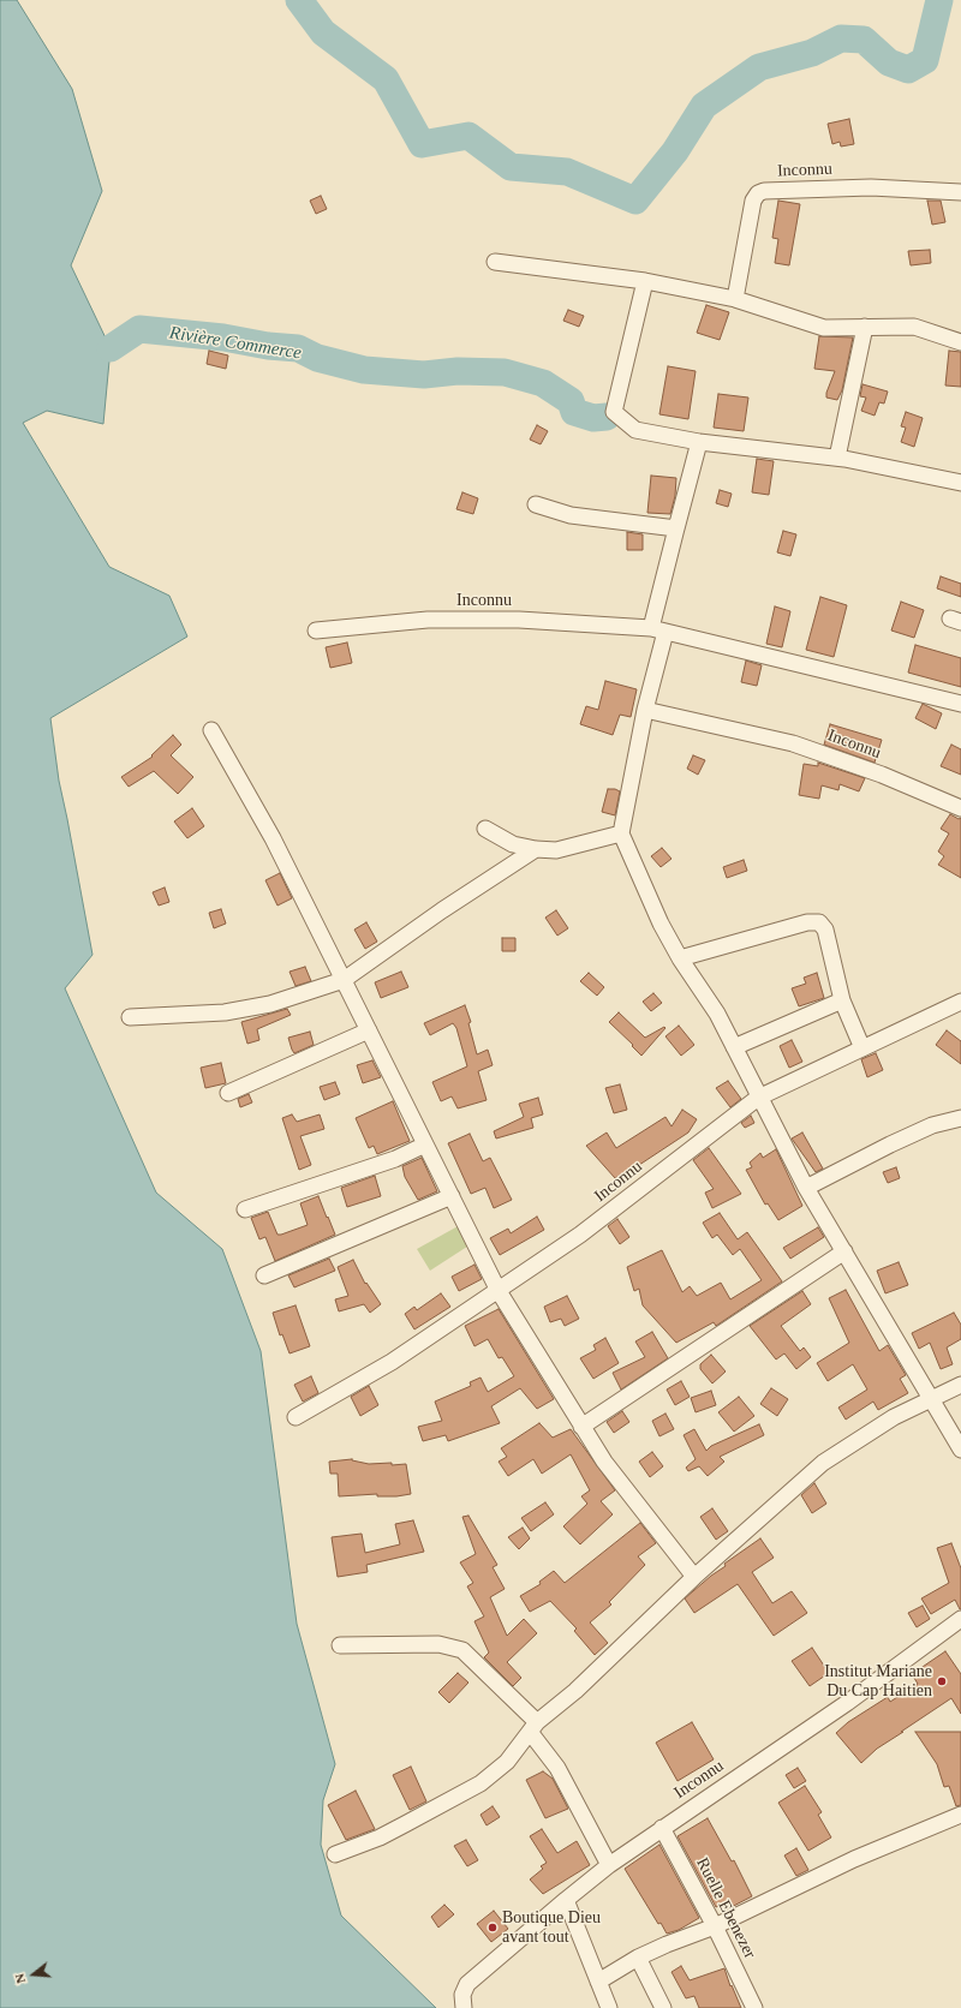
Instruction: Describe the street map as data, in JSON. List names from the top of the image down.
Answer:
{
  "streets": {
    "street": ["Inconnu", "Ruelle Ebenezer"]
  },
  "crossings": [
    ["Inconnu", "Ruelle Ebenezer"]
  ],
  "water": ["Rivière Commerce"],
  "places": ["Institut Mariane Du Cap Haitien", "Boutique Dieu avant tout"],
  "north": "left"
}
